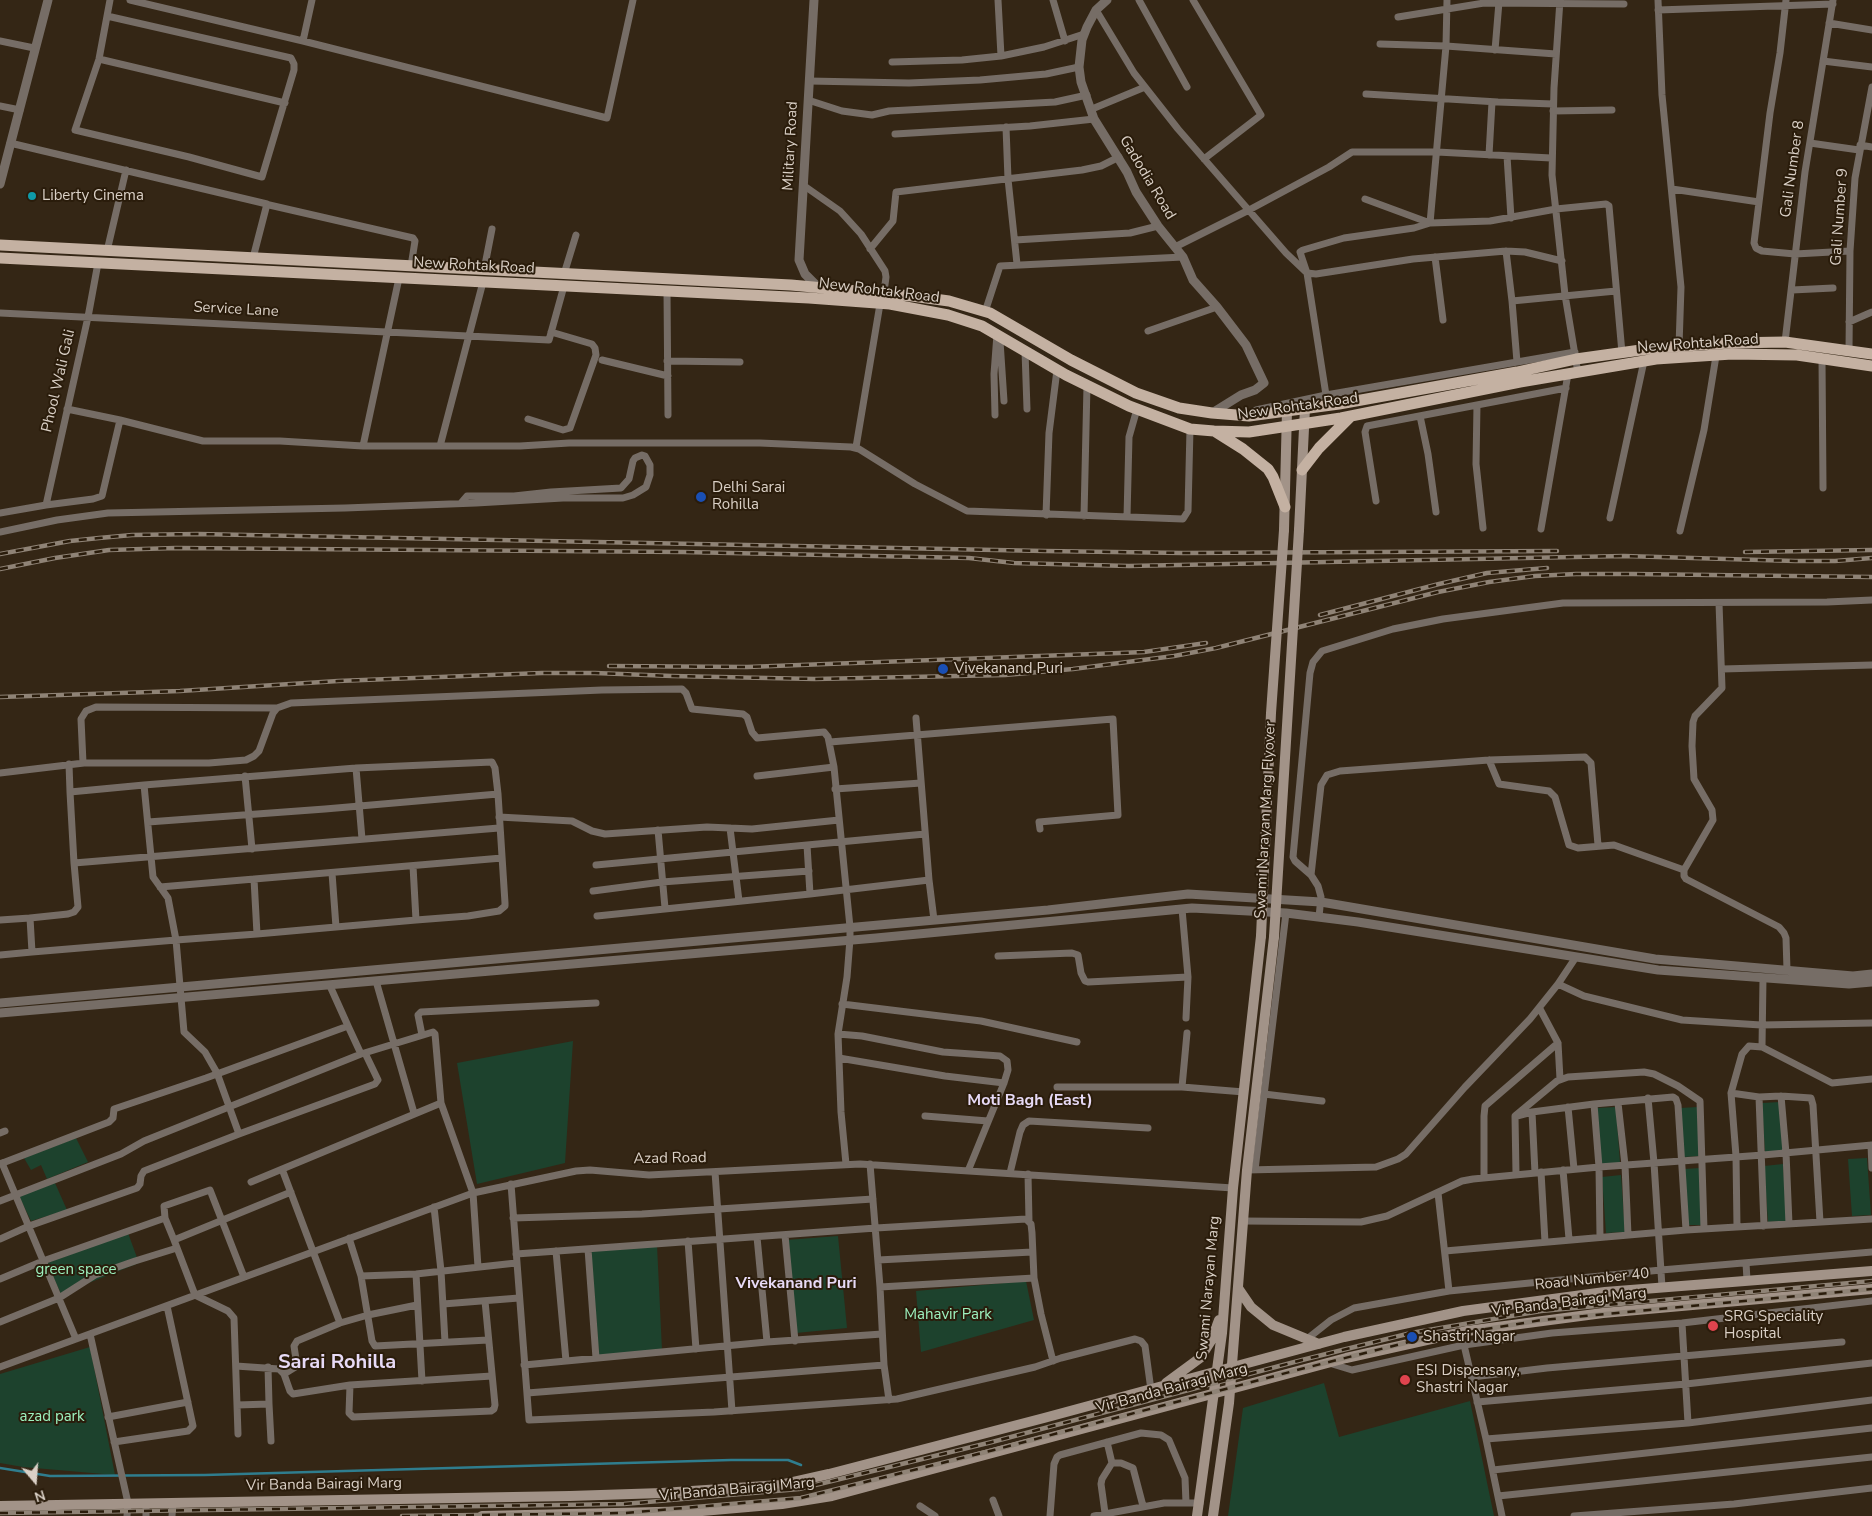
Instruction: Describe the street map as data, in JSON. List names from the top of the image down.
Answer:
{
  "streets": {
    "main road": [
      "New Rohtak Road",
      "Swami Narayan Marg Flyover",
      "Road Number 40",
      "Swami Narayan Marg",
      "Vir Banda Bairagi Marg"
    ],
    "street": [
      "Military Road",
      "Gali Number 8",
      "Gadodia Road",
      "Gali Number 9",
      "Service Lane",
      "Phool Wali Gali",
      "Azad Road"
    ]
  },
  "crossings": [
    ["Military Road", "New Rohtak Road"],
    ["Gali Number 8", "New Rohtak Road"],
    ["Gadodia Road", "New Rohtak Road"],
    ["Gali Number 9", "New Rohtak Road"],
    ["New Rohtak Road", "Phool Wali Gali"],
    ["Service Lane", "Phool Wali Gali"],
    ["Swami Narayan Marg Flyover", "Swami Narayan Marg"],
    ["Azad Road", "Swami Narayan Marg"],
    ["Road Number 40", "Vir Banda Bairagi Marg"],
    ["Swami Narayan Marg", "Vir Banda Bairagi Marg"]
  ],
  "districts": ["Moti Bagh (East)", "Vivekanand Puri", "Sarai Rohilla"],
  "parks": ["green space", "Mahavir Park", "azad park"],
  "places": [
    "Liberty Cinema",
    "Delhi Sarai Rohilla",
    "Vivekanand Puri",
    "SRG Speciality Hospital",
    "Shastri Nagar",
    "ESI Dispensary, Shastri Nagar"
  ],
  "north": "bottom"
}
